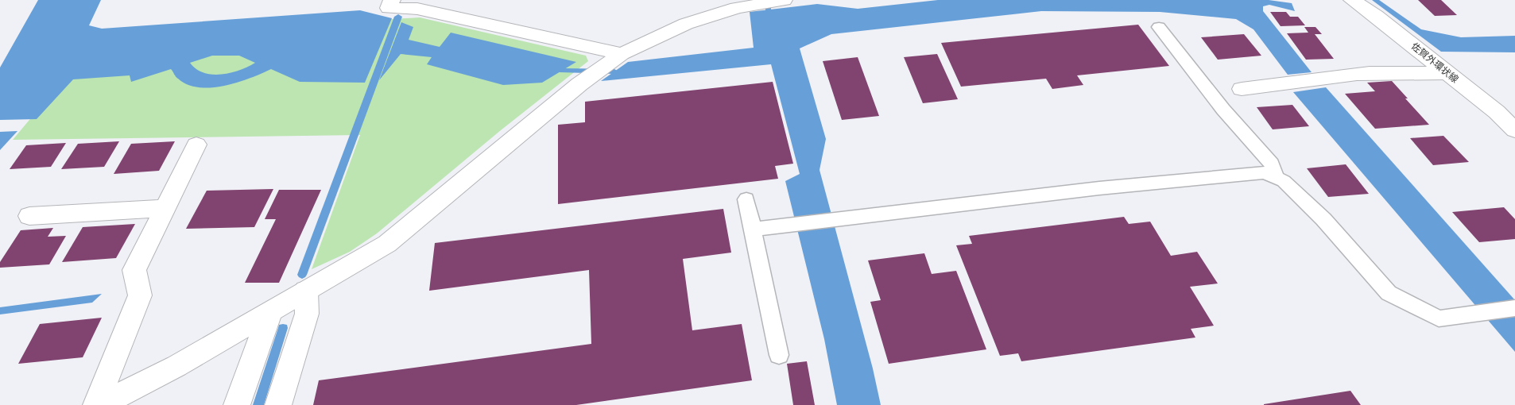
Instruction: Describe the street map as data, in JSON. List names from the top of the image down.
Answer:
{
  "streets": {
    "street": ["佐賀外環状線"]
  }
}
